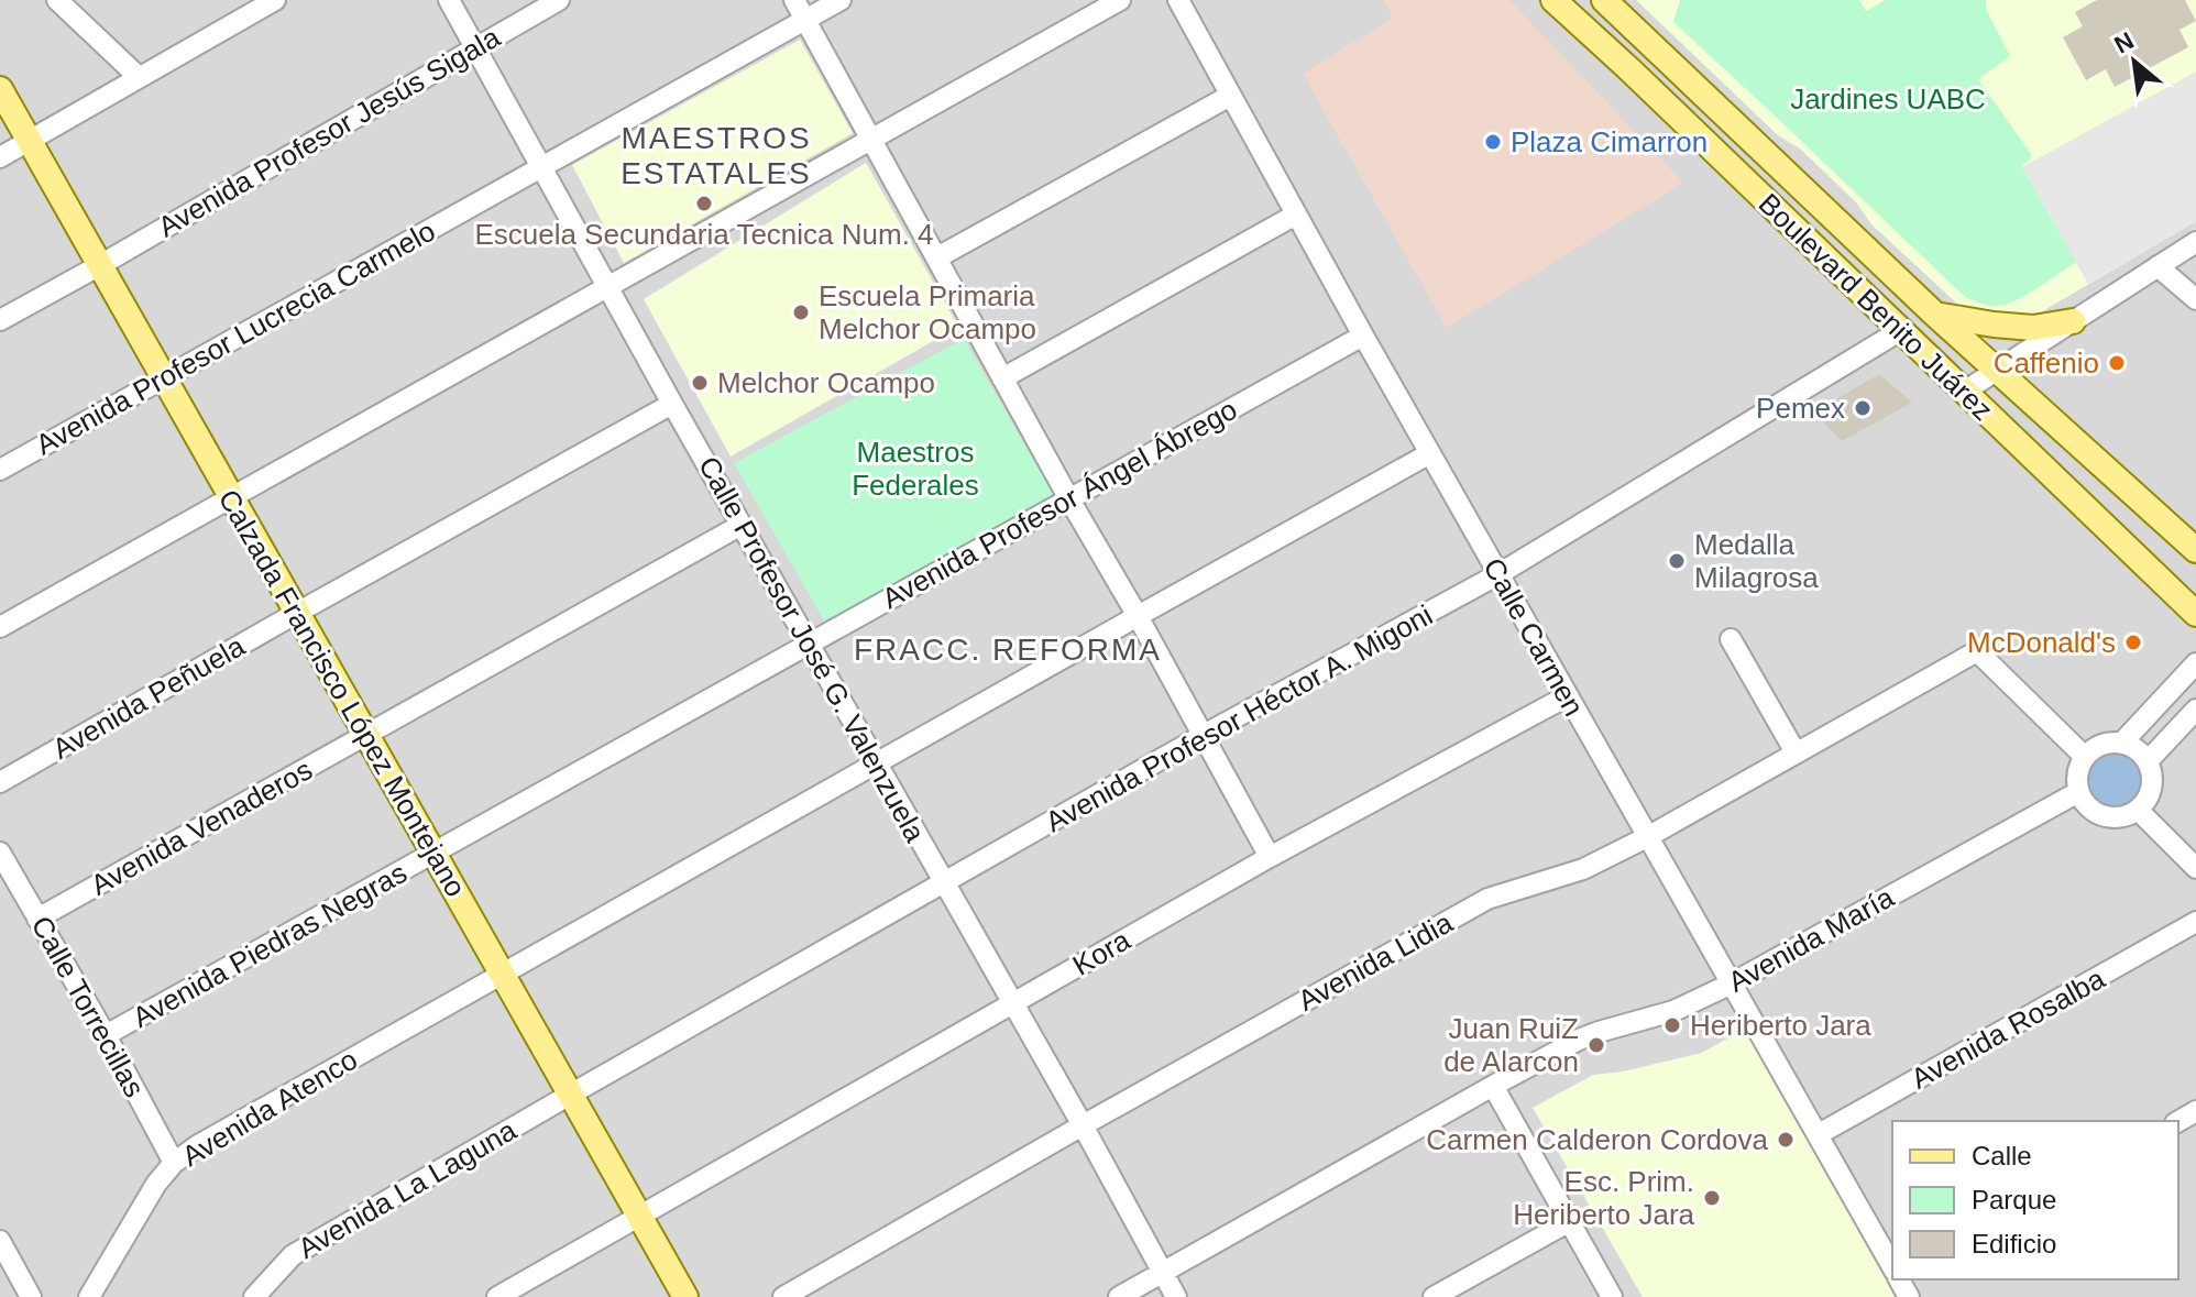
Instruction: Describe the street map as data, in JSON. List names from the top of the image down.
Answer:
{
  "streets": {
    "main road": ["Boulevard Benito Juárez", "Calzada Francisco López Montejano"],
    "street": [
      "Avenida Profesor Jesús Sigala",
      "Avenida Profesor Lucrecia Carmelo",
      "Avenida Profesor Ángel Ábrego",
      "Calle Carmen",
      "Calle Profesor José G. Valenzuela",
      "Avenida Peñuela",
      "Avenida Profesor Héctor A. Migoni",
      "Avenida Venaderos",
      "Avenida María",
      "Avenida Piedras Negras",
      "Kora",
      "Avenida Lidia",
      "Calle Torrecillas",
      "Avenida Rosalba",
      "Avenida Atenco",
      "Avenida La Laguna"
    ]
  },
  "crossings": [
    ["Avenida Profesor Jesús Sigala", "Calle Profesor José G. Valenzuela"],
    ["Avenida Profesor Jesús Sigala", "Calzada Francisco López Montejano"],
    ["Boulevard Benito Juárez", "Avenida Profesor Héctor A. Migoni"],
    ["Avenida Profesor Lucrecia Carmelo", "Calle Profesor José G. Valenzuela"],
    ["Avenida Profesor Lucrecia Carmelo", "Calzada Francisco López Montejano"],
    ["Avenida Profesor Ángel Ábrego", "Calle Carmen"],
    ["Avenida Profesor Ángel Ábrego", "Calle Profesor José G. Valenzuela"],
    ["Avenida Profesor Ángel Ábrego", "Calzada Francisco López Montejano"],
    ["Avenida Profesor Ángel Ábrego", "Avenida Piedras Negras"],
    ["Calle Carmen", "Avenida Profesor Héctor A. Migoni"],
    ["Calle Carmen", "Avenida María"],
    ["Calle Carmen", "Kora"],
    ["Calle Carmen", "Avenida Lidia"],
    ["Calle Carmen", "Avenida Rosalba"],
    ["Calle Carmen", "Avenida Atenco"],
    ["Calle Profesor José G. Valenzuela", "Avenida Peñuela"],
    ["Calle Profesor José G. Valenzuela", "Avenida Profesor Héctor A. Migoni"],
    ["Calle Profesor José G. Valenzuela", "Avenida Venaderos"],
    ["Calle Profesor José G. Valenzuela", "Avenida María"],
    ["Calle Profesor José G. Valenzuela", "Kora"],
    ["Calle Profesor José G. Valenzuela", "Avenida Lidia"],
    ["Calle Profesor José G. Valenzuela", "Avenida Atenco"],
    ["Calzada Francisco López Montejano", "Avenida Peñuela"],
    ["Calzada Francisco López Montejano", "Avenida Profesor Héctor A. Migoni"],
    ["Calzada Francisco López Montejano", "Avenida Venaderos"],
    ["Calzada Francisco López Montejano", "Avenida Piedras Negras"],
    ["Calzada Francisco López Montejano", "Kora"],
    ["Calzada Francisco López Montejano", "Avenida Atenco"],
    ["Calzada Francisco López Montejano", "Avenida La Laguna"],
    ["Avenida Profesor Héctor A. Migoni", "Avenida La Laguna"],
    ["Avenida Venaderos", "Calle Torrecillas"],
    ["Avenida María", "Avenida Lidia"],
    ["Avenida Piedras Negras", "Calle Torrecillas"],
    ["Calle Torrecillas", "Avenida Atenco"]
  ],
  "districts": ["MAESTROS ESTATALES", "FRACC. REFORMA"],
  "parks": ["Jardines UABC", "Maestros Federales"],
  "places": [
    "Plaza Cimarron",
    "Escuela Secundaria Tecnica Num. 4",
    "Escuela Primaria Melchor Ocampo",
    "Caffenio",
    "Melchor Ocampo",
    "Pemex",
    "Medalla Milagrosa",
    "McDonald's",
    "Heriberto Jara",
    "Juan RuiZ de Alarcon",
    "Carmen Calderon Cordova",
    "Esc. Prim. Heriberto Jara"
  ],
  "legend": ["Calle", "Parque", "Edificio"],
  "north": "top left"
}
